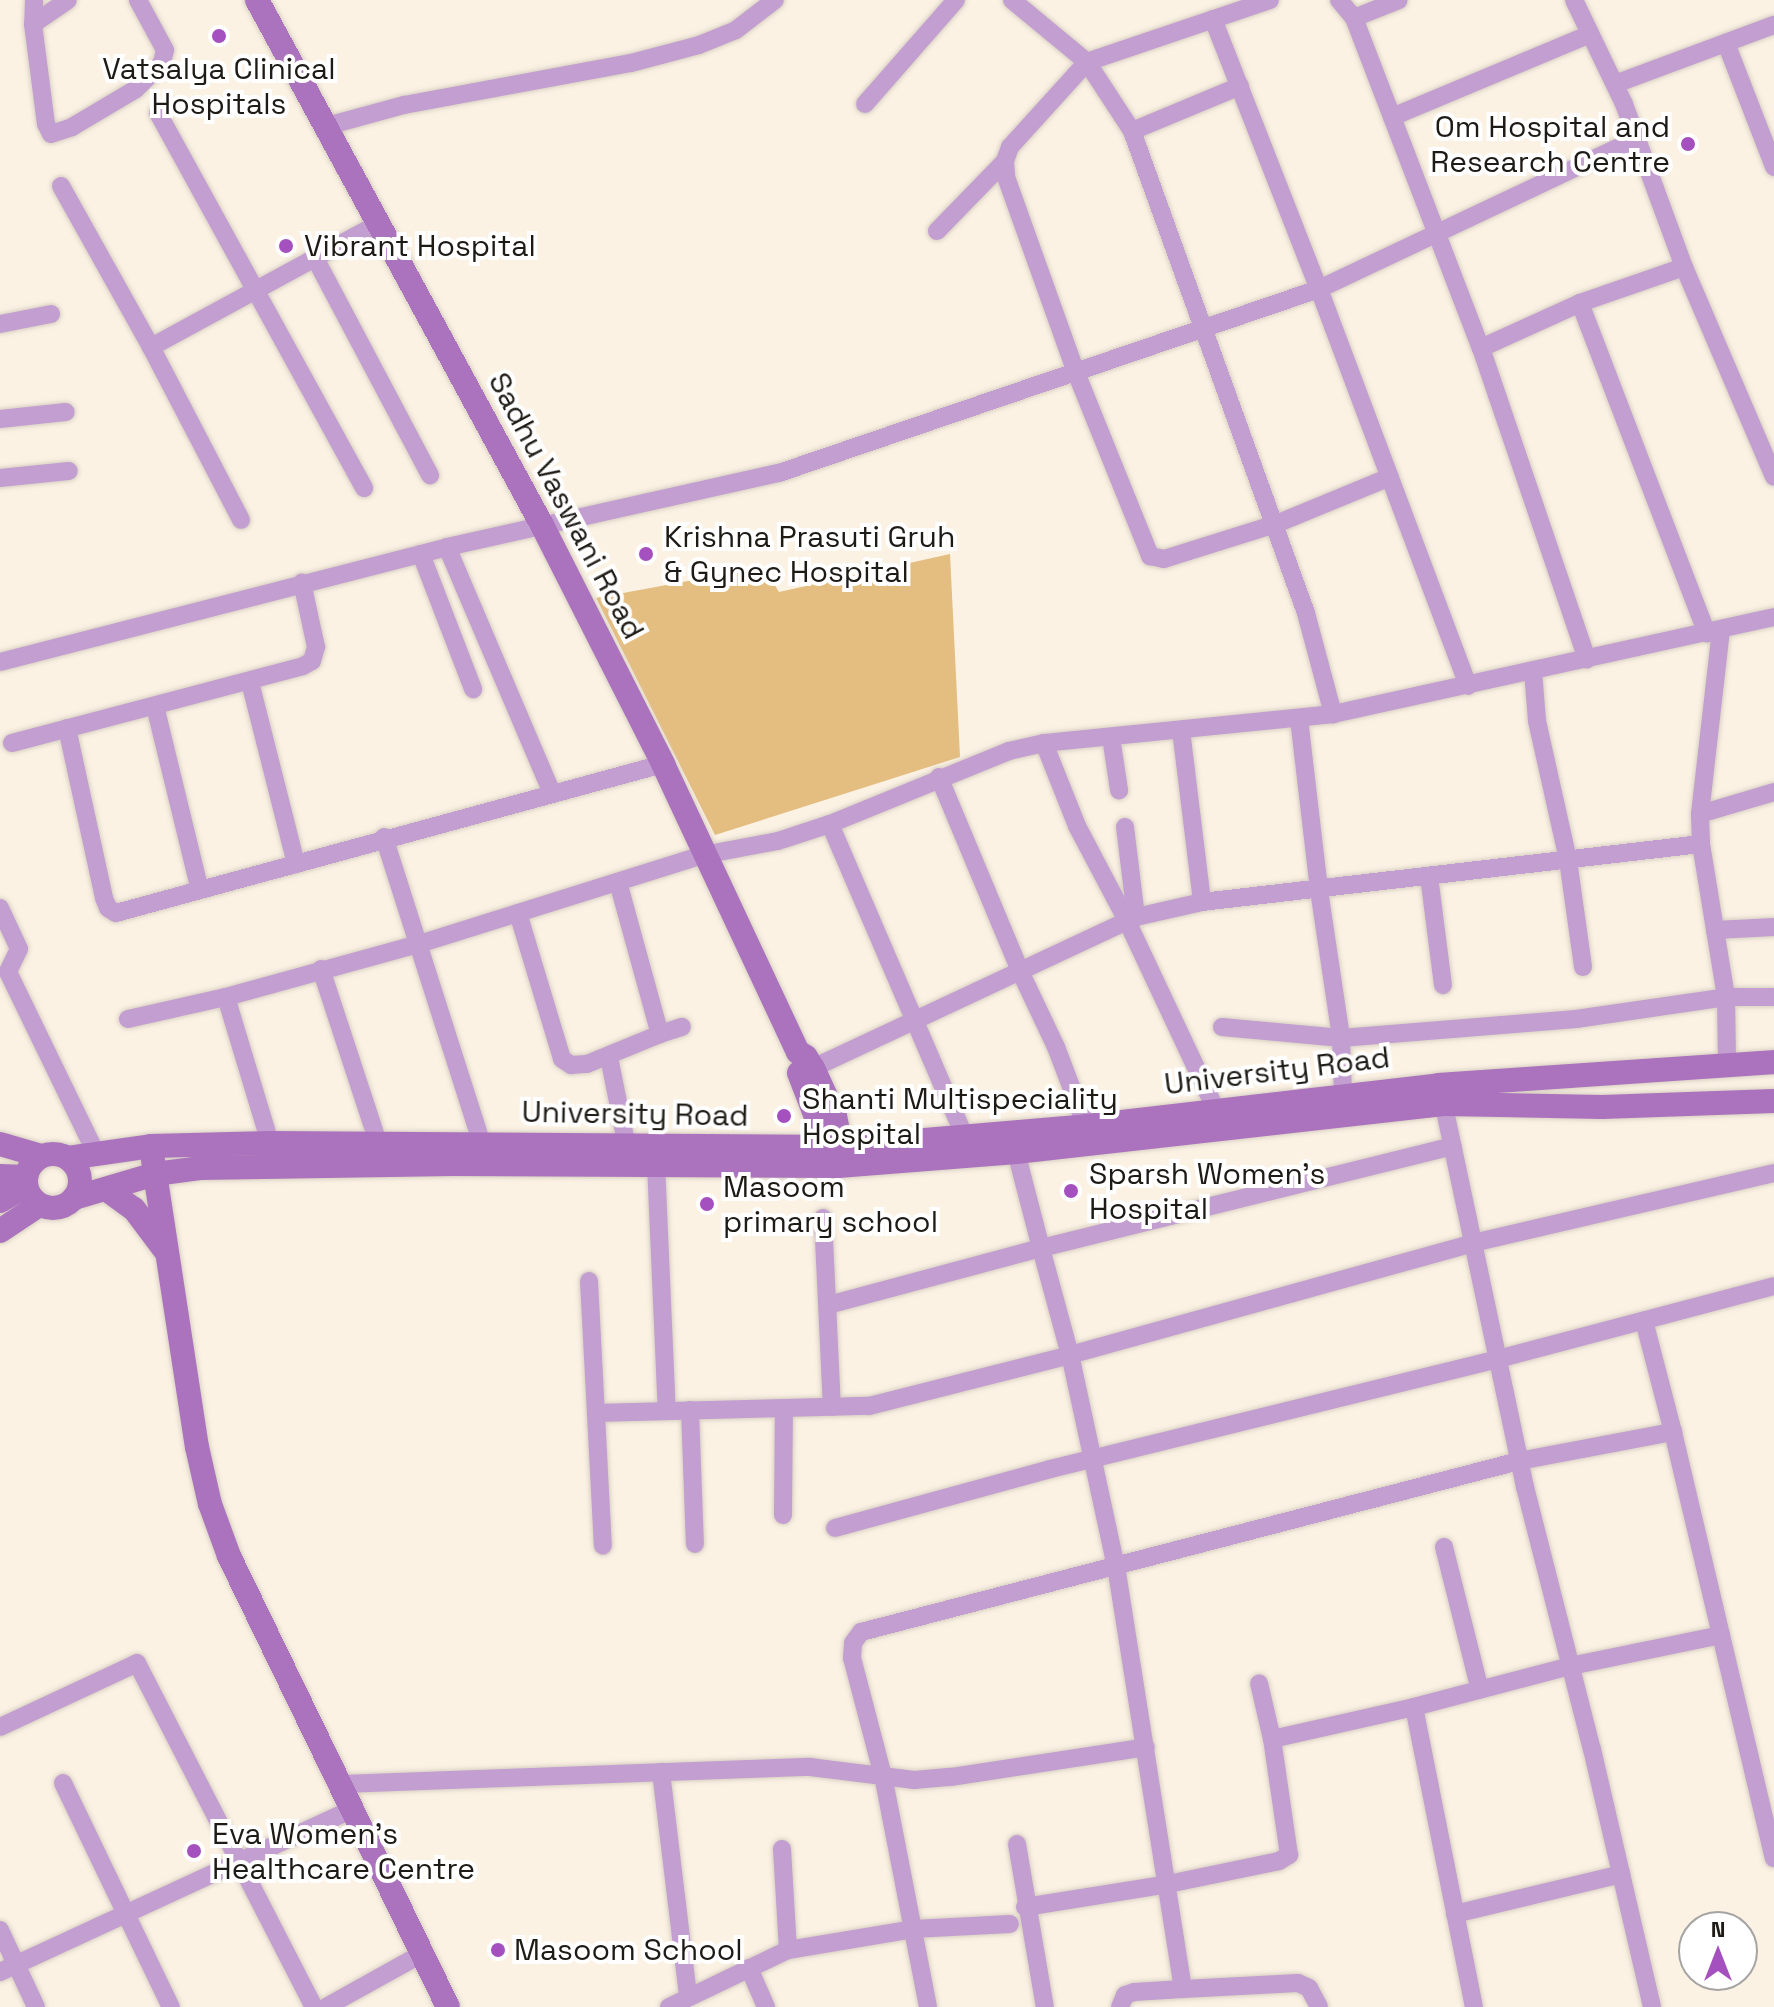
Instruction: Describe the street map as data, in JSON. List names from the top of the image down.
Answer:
{
  "streets": {
    "street": ["Sadhu Vaswani Road", "University Road"]
  },
  "crossings": [
    ["Sadhu Vaswani Road", "University Road"]
  ],
  "places": [
    "Vatsalya Clinical Hospitals",
    "Om Hospital and Research Centre",
    "Vibrant Hospital",
    "Krishna Prasuti Gruh & Gynec Hospital",
    "Shanti Multispeciality Hospital",
    "Sparsh Women's Hospital",
    "Masoom primary school",
    "Eva Women's Healthcare Centre",
    "Masoom School"
  ],
  "north": "top"
}
